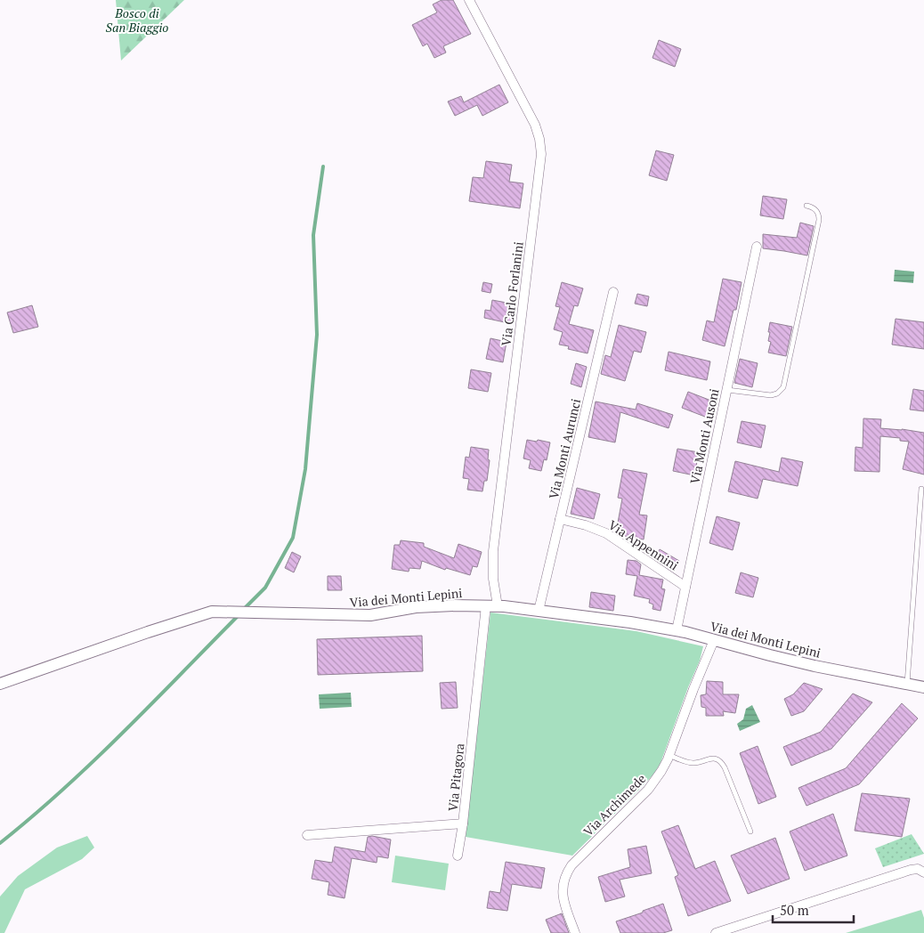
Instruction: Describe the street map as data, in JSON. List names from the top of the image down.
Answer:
{
  "streets": {
    "street": [
      "Via Carlo Forlanini",
      "Via Monti Ausoni",
      "Via Monti Aurunci",
      "Via Appennini",
      "Via dei Monti Lepini",
      "Via Pitagora",
      "Via Archimede"
    ]
  },
  "crossings": [
    ["Via Carlo Forlanini", "Via dei Monti Lepini"],
    ["Via Carlo Forlanini", "Via Pitagora"],
    ["Via Monti Ausoni", "Via Appennini"],
    ["Via Monti Ausoni", "Via dei Monti Lepini"],
    ["Via Monti Aurunci", "Via Appennini"],
    ["Via Monti Aurunci", "Via dei Monti Lepini"],
    ["Via dei Monti Lepini", "Via Pitagora"],
    ["Via dei Monti Lepini", "Via Archimede"]
  ],
  "parks": ["Bosco di San Biaggio"],
  "scale_bar": "50 m"
}
